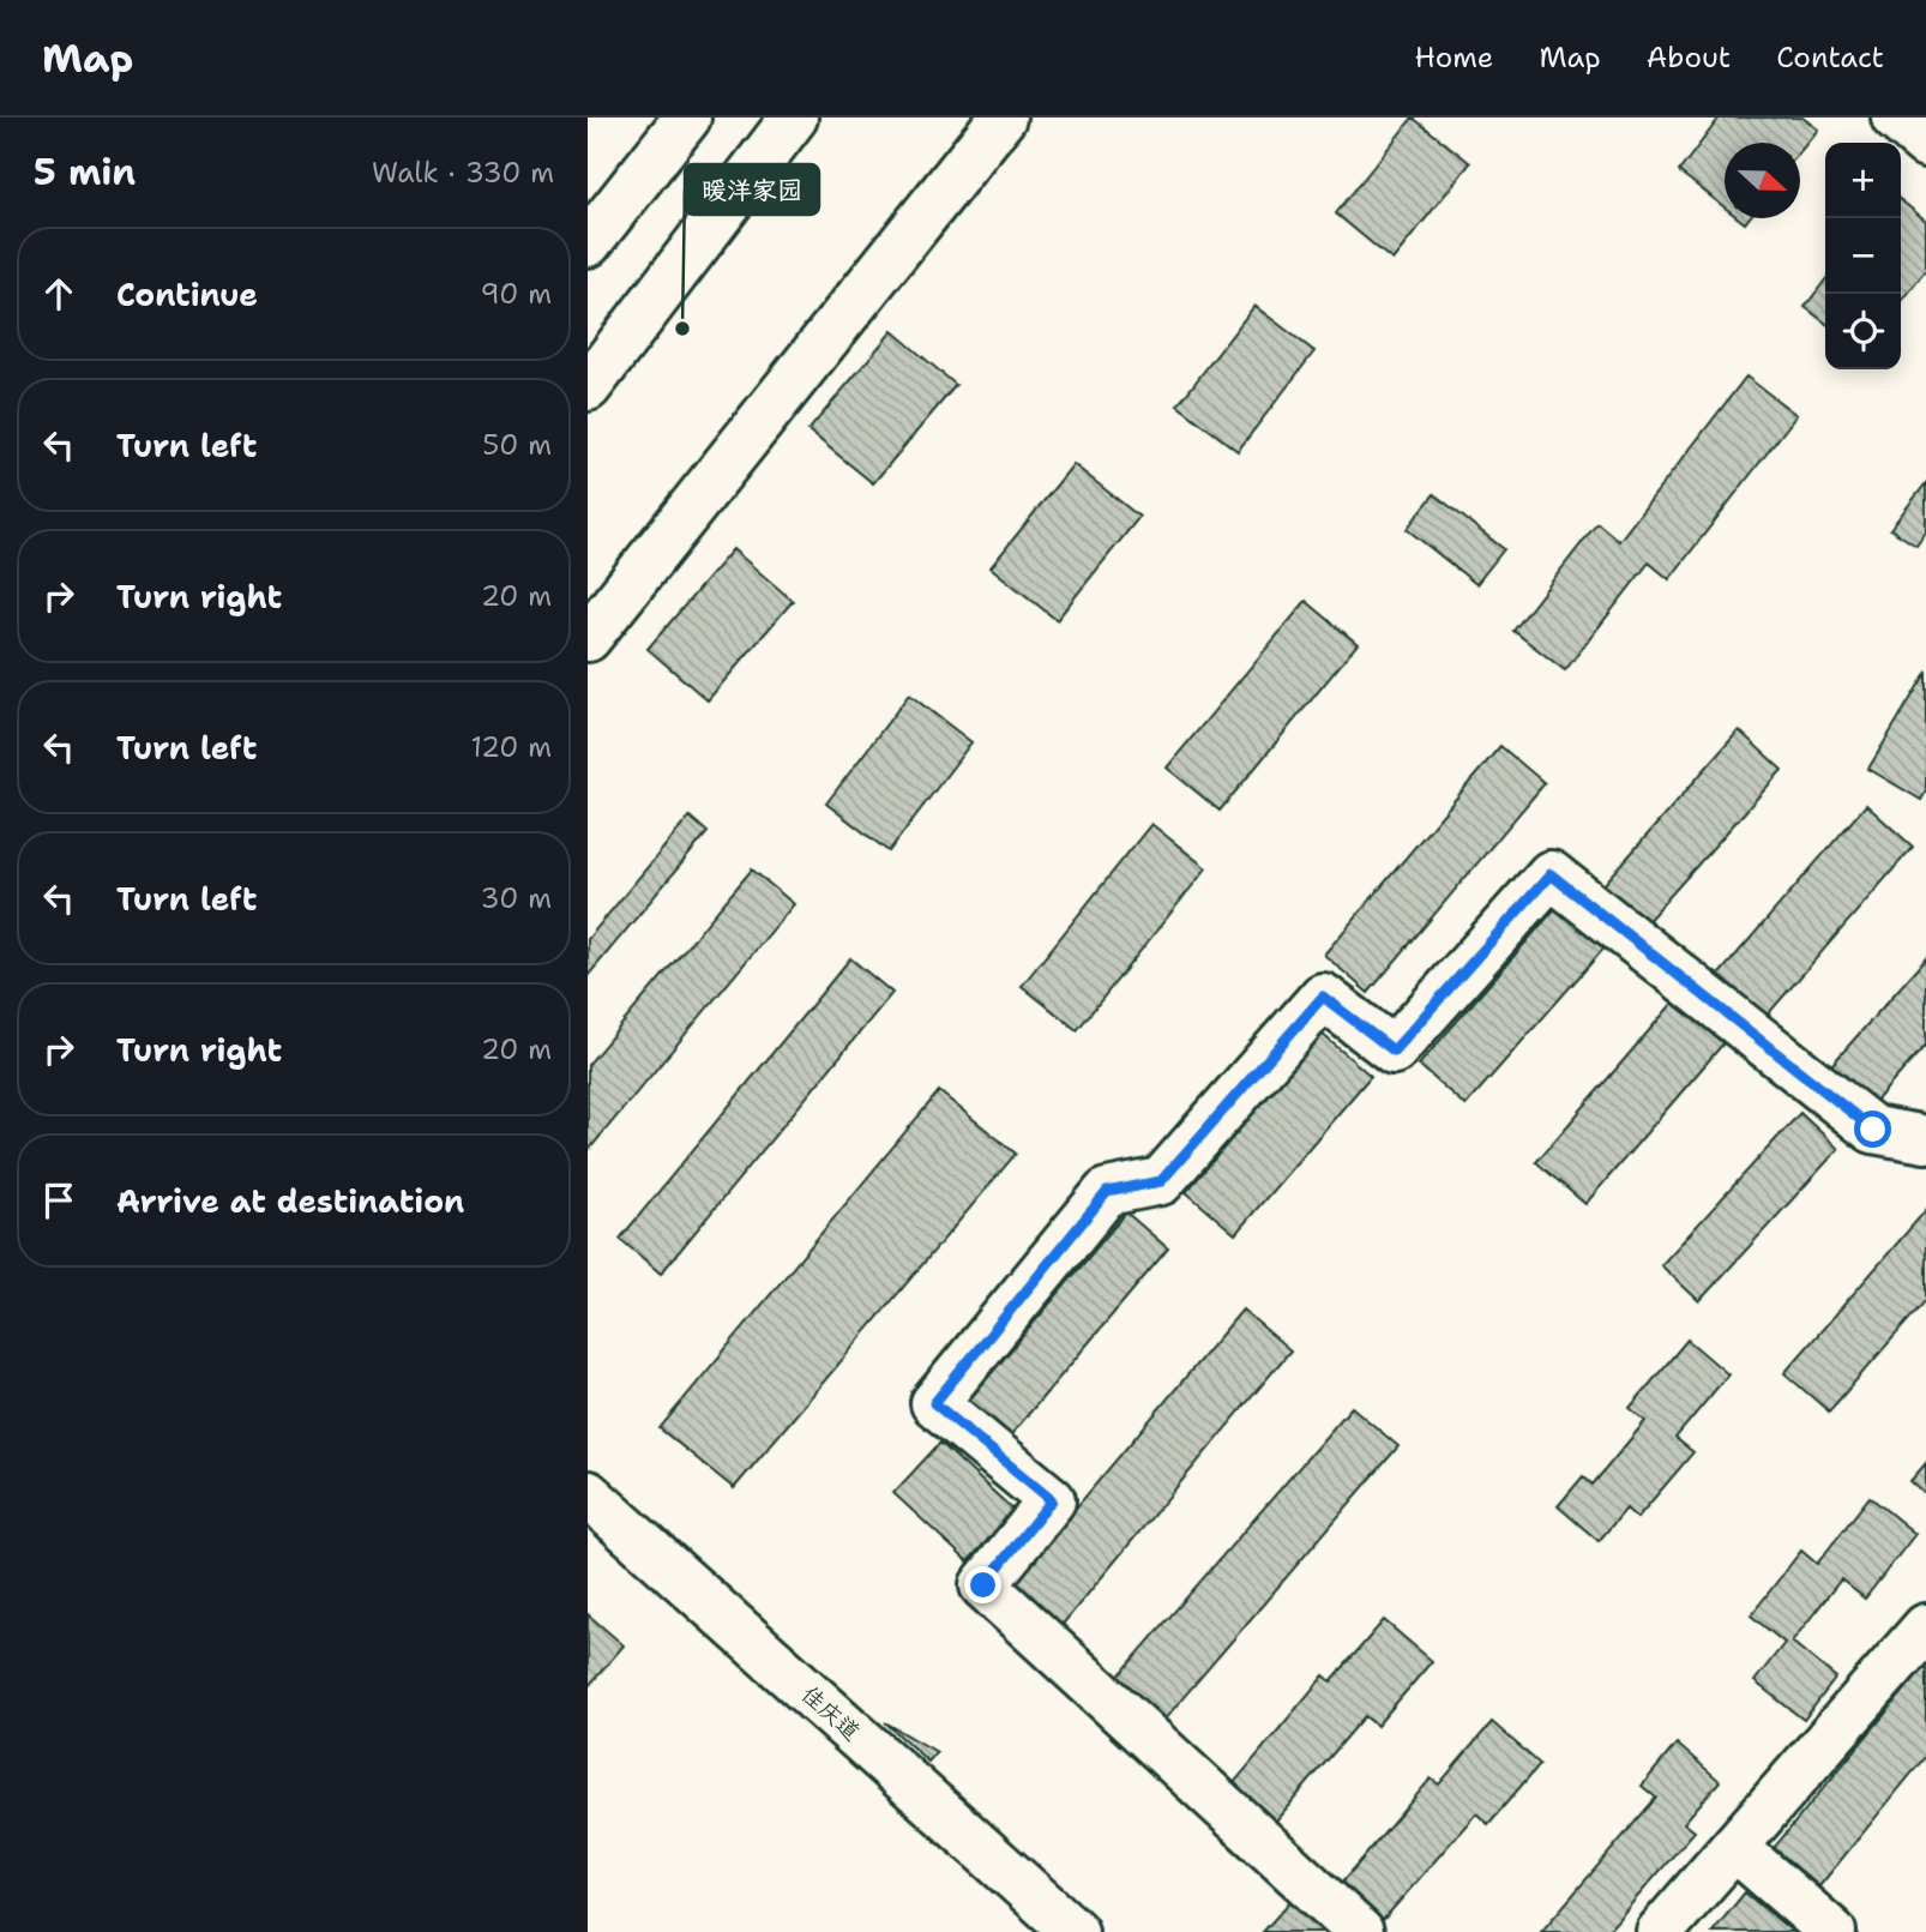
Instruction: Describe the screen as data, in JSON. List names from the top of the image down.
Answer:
{
  "streets": {
    "street": ["佳庆道"]
  },
  "places": ["暖洋家园"],
  "north": "right",
  "page": {
    "header": "Map",
    "nav": [
      "Home",
      "Map",
      "About",
      "Contact"
    ],
    "heading": ["5 min", "Walk · 330 m"],
    "map_buttons": ["+", "−"],
    "list": [
      ["Continue", "90 m"],
      ["Turn left", "50 m"],
      ["Turn right", "20 m"],
      ["Turn left", "120 m"],
      ["Turn left", "30 m"],
      ["Turn right", "20 m"],
      "Arrive at destination"
    ]
  }
}
